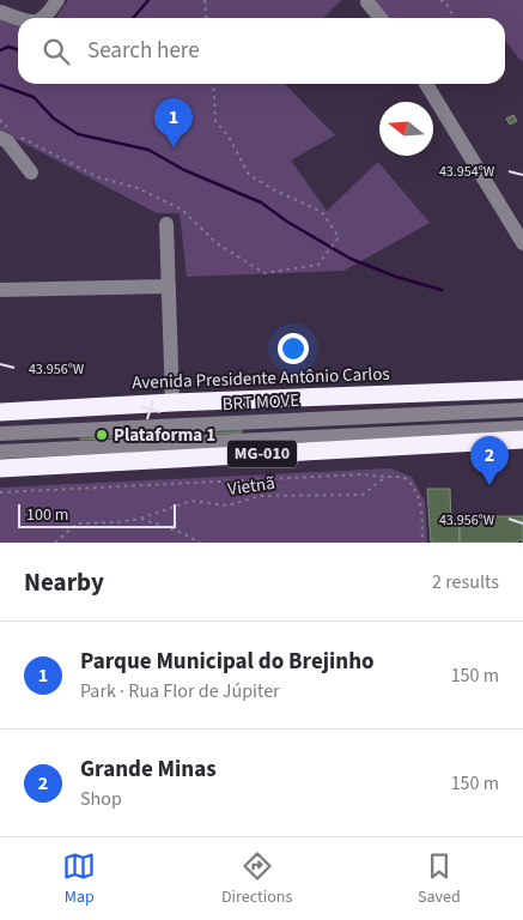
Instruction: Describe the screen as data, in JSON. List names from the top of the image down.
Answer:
{
  "streets": {
    "highway": ["Avenida Presidente Antônio Carlos", "MG-010"],
    "street": ["BRT MOVE"],
    "path": ["Vietnã"]
  },
  "places": ["Plataforma 1"],
  "scale_bar": "100 m",
  "north": "left",
  "page": {
    "search": "Search here",
    "pins": ["1", "2"],
    "scale": "100 m",
    "heading": ["Nearby", "2 results"],
    "list": [
      {
        "mark": "1",
        "name": "Parque Municipal do Brejinho",
        "note": "Park · Rua Flor de Júpiter",
        "value": "150 m"
      },
      {
        "mark": "2",
        "name": "Grande Minas",
        "note": "Shop",
        "value": "150 m"
      }
    ],
    "nav": ["Map", "Directions", "Saved"]
  },
  "coordinates": ["43.954°W", "43.956°W"]
}
